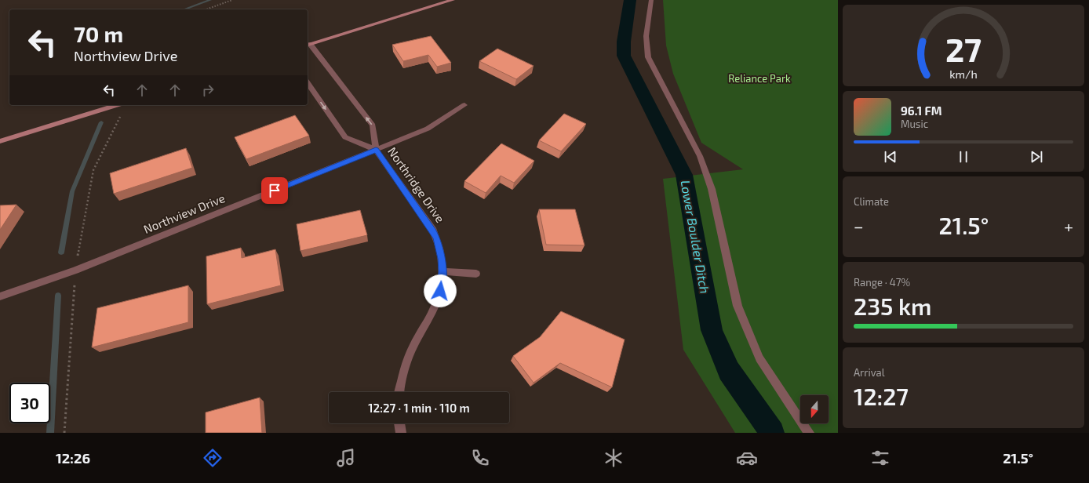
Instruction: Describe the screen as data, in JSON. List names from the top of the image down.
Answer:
{
  "streets": {
    "street": ["Northridge Drive", "Northview Drive"]
  },
  "crossings": [
    ["Northridge Drive", "Northview Drive"]
  ],
  "water": ["Lower Boulder Ditch"],
  "parks": ["Reliance Park"],
  "north": "bottom",
  "page": {
    "turn": ["70 m", "Northview Drive"],
    "song": ["96.1 FM", "Music"],
    "tile": [
      "Climate",
      ["Range · 47%", "235 km"],
      ["Arrival", "12:27"]
    ],
    "heat": ["−", "21.5°", "+"],
    "limit": "30",
    "trip": "12:27 · 1 min · 110 m",
    "tabs": ["12:26", "21.5°"],
    "gauge": ["27", "km/h"]
  }
}
